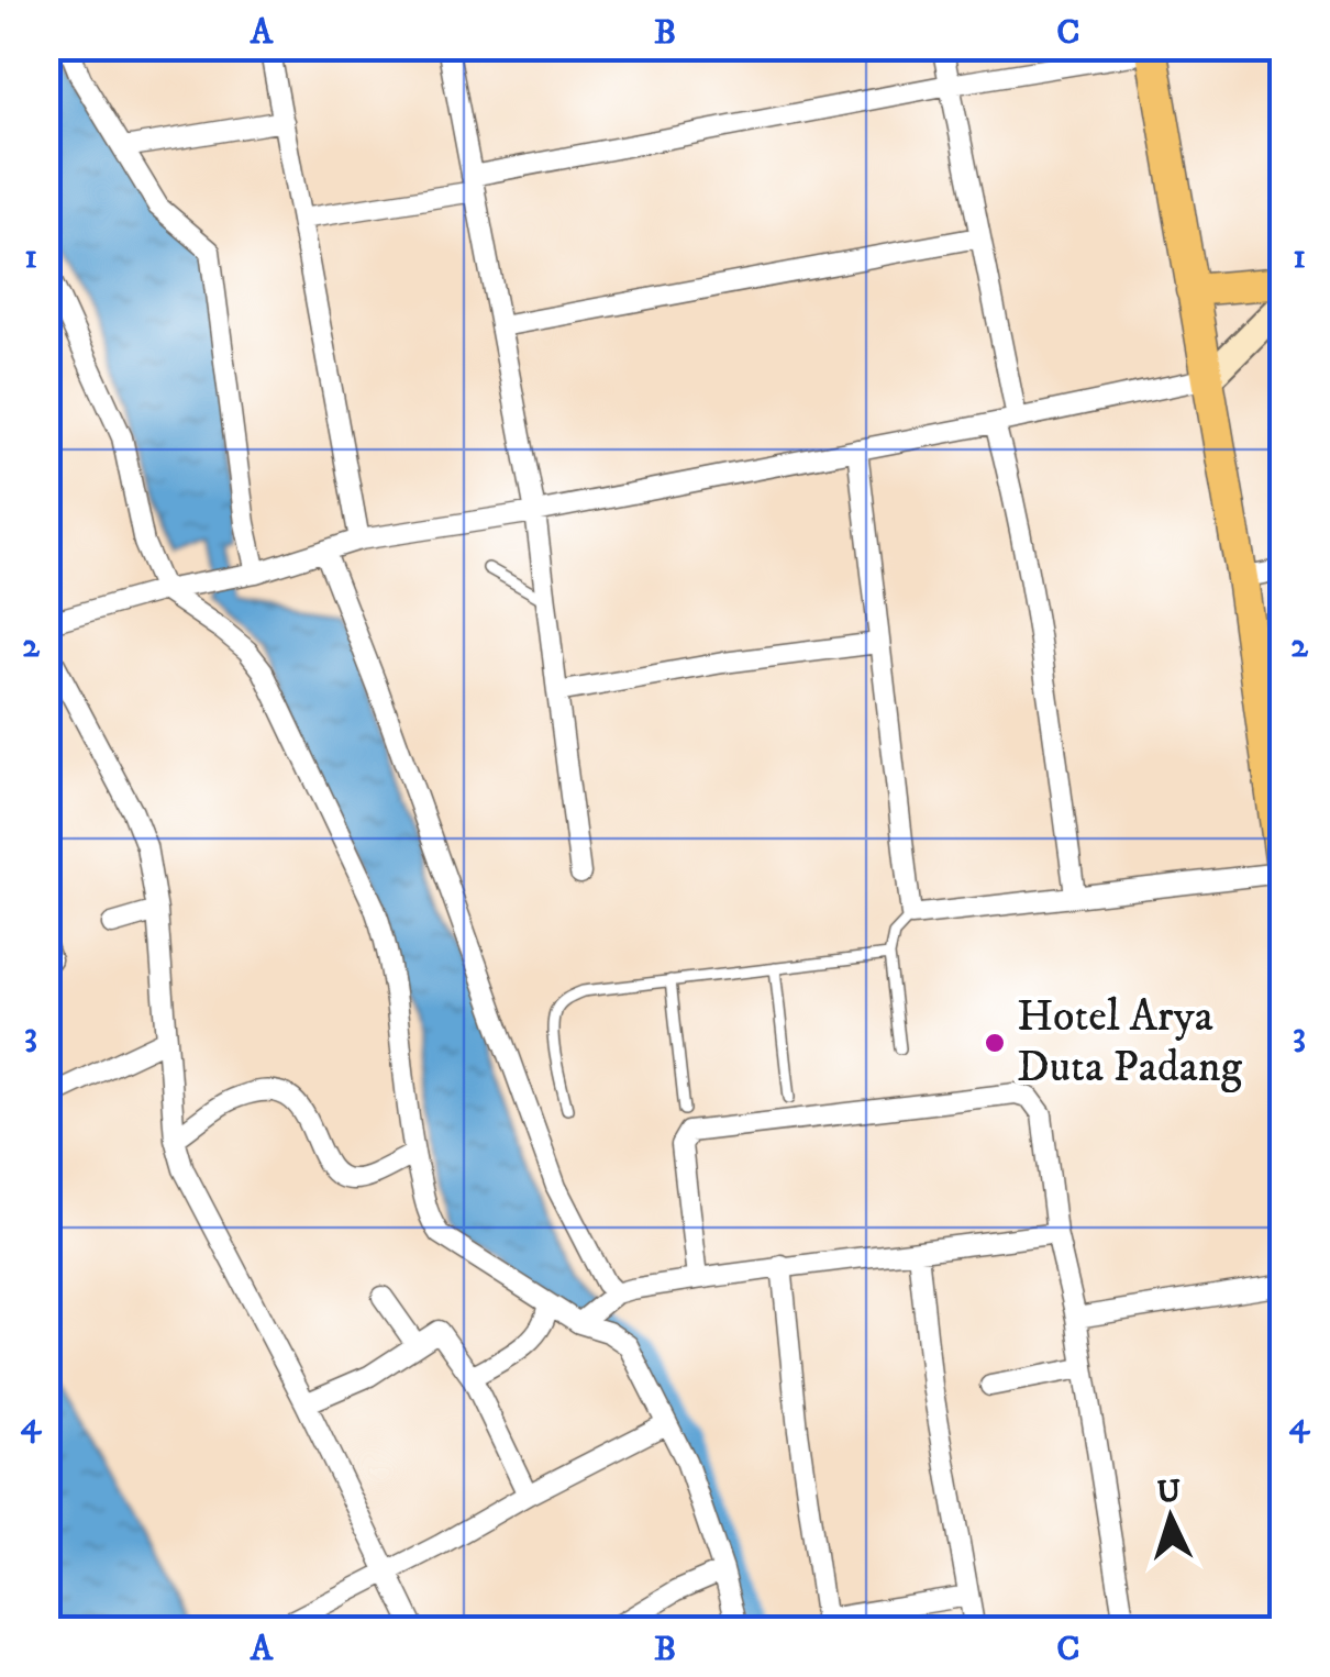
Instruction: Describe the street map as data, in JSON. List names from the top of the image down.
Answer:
{
  "places": ["Hotel Arya Duta Padang"],
  "north": "top",
  "grid": {
    "columns": ["A", "B", "C"],
    "rows": [
      "1",
      "2",
      "3",
      "4"
    ]
  }
}
